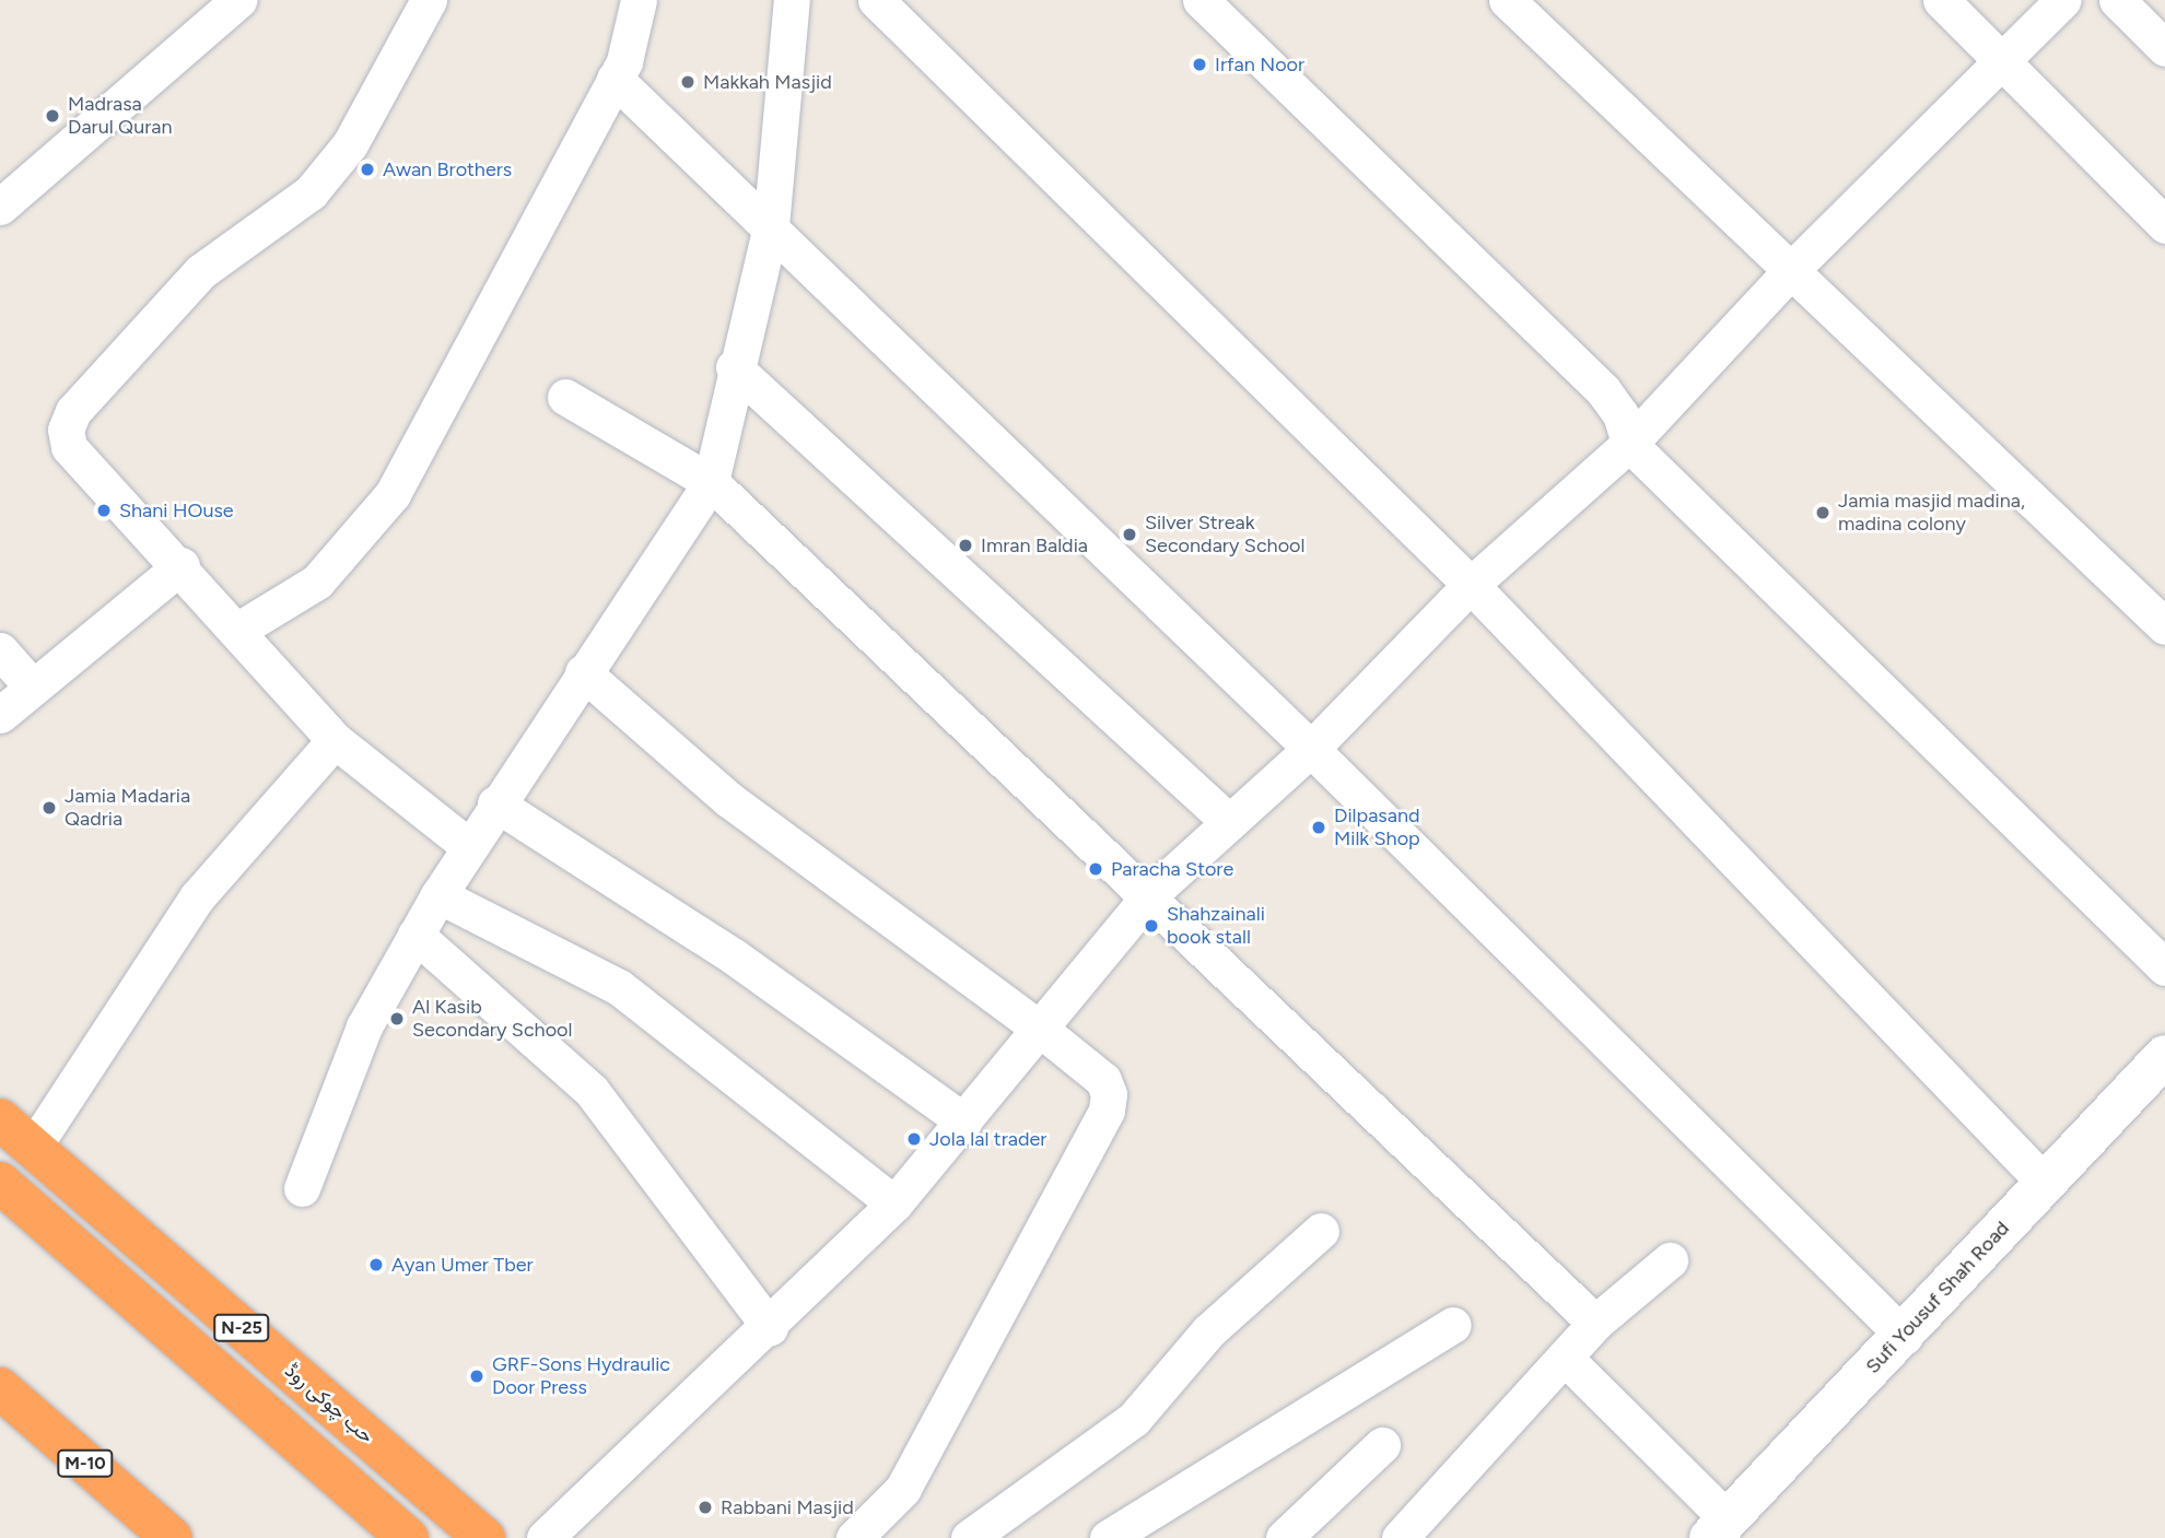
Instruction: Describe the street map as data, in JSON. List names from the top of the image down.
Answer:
{
  "streets": {
    "highway": ["N-25", "حب چوکی روڈ", "M-10"],
    "main road": ["Sufi Yousuf Shah Road"]
  },
  "places": [
    "Irfan Noor",
    "Makkah Masjid",
    "Madrasa Darul Quran",
    "Awan Brothers",
    "Shani HOuse",
    "Jamia masjid madina, madina colony",
    "Silver Streak Secondary School",
    "Imran Baldia",
    "Jamia Madaria Qadria",
    "Dilpasand Milk Shop",
    "Paracha Store",
    "Shahzainali book stall",
    "Al Kasib Secondary School",
    "Jola lal trader",
    "Ayan Umer Tber",
    "GRF-Sons Hydraulic Door Press",
    "Rabbani Masjid"
  ]
}
